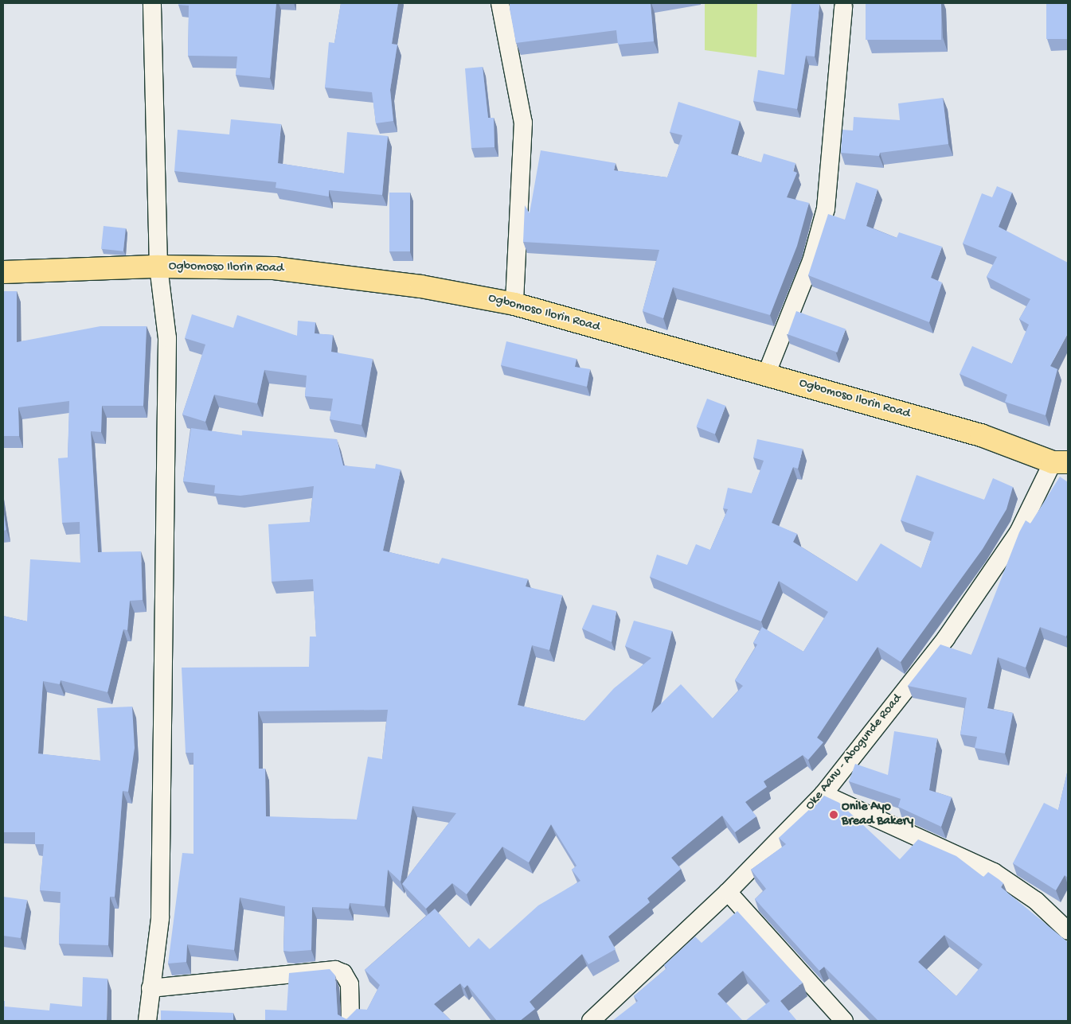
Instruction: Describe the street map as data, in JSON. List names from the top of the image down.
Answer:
{
  "streets": {
    "highway": ["Ogbomoso Ilorin Road"],
    "street": ["Oke Aanu - Abogunde Road"]
  },
  "crossings": [
    ["Ogbomoso Ilorin Road", "Oke Aanu - Abogunde Road"]
  ],
  "places": ["Onile Ayo Bread Bakery"]
}
